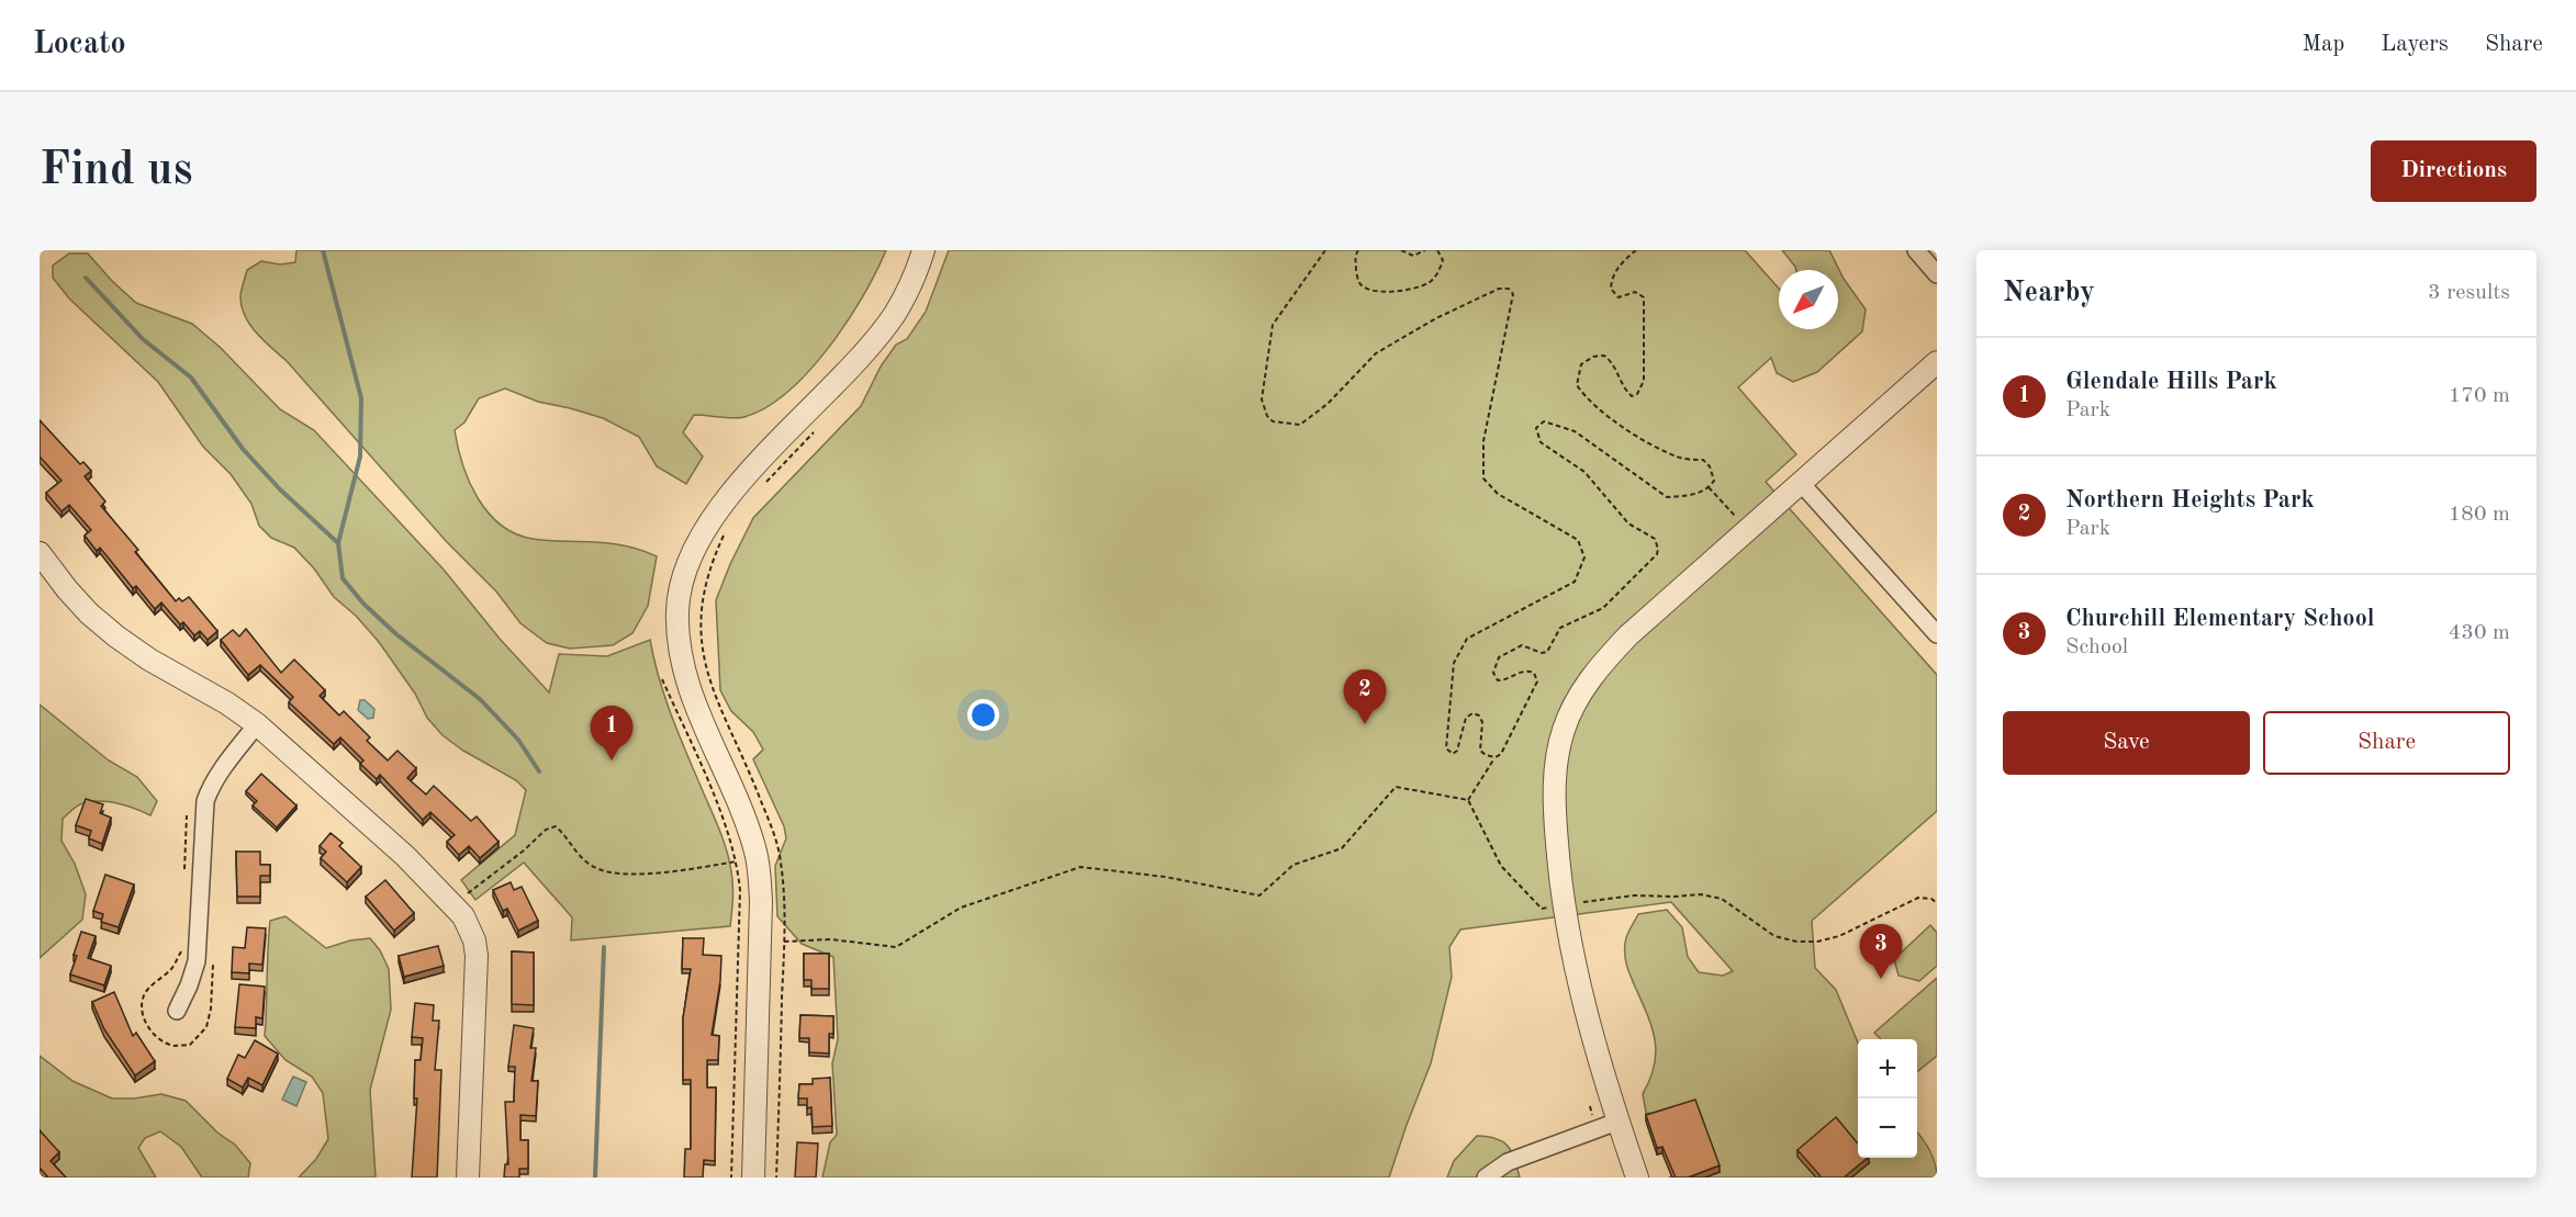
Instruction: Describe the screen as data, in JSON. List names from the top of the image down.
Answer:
{
  "north": "bottom left",
  "page": {
    "header": "Locato",
    "nav": ["Map", "Layers", "Share"],
    "buttons": [
      "Directions",
      ["Save", "Share"]
    ],
    "title": "Find us",
    "heading": ["Nearby", "3 results"],
    "list": [
      {
        "mark": "1",
        "name": "Glendale Hills Park",
        "note": "Park",
        "value": "170 m"
      },
      {
        "mark": "2",
        "name": "Northern Heights Park",
        "note": "Park",
        "value": "180 m"
      },
      {
        "mark": "3",
        "name": "Churchill Elementary School",
        "note": "School",
        "value": "430 m"
      }
    ],
    "pins": ["2", "1", "3"],
    "map_buttons": ["+", "−"]
  }
}
